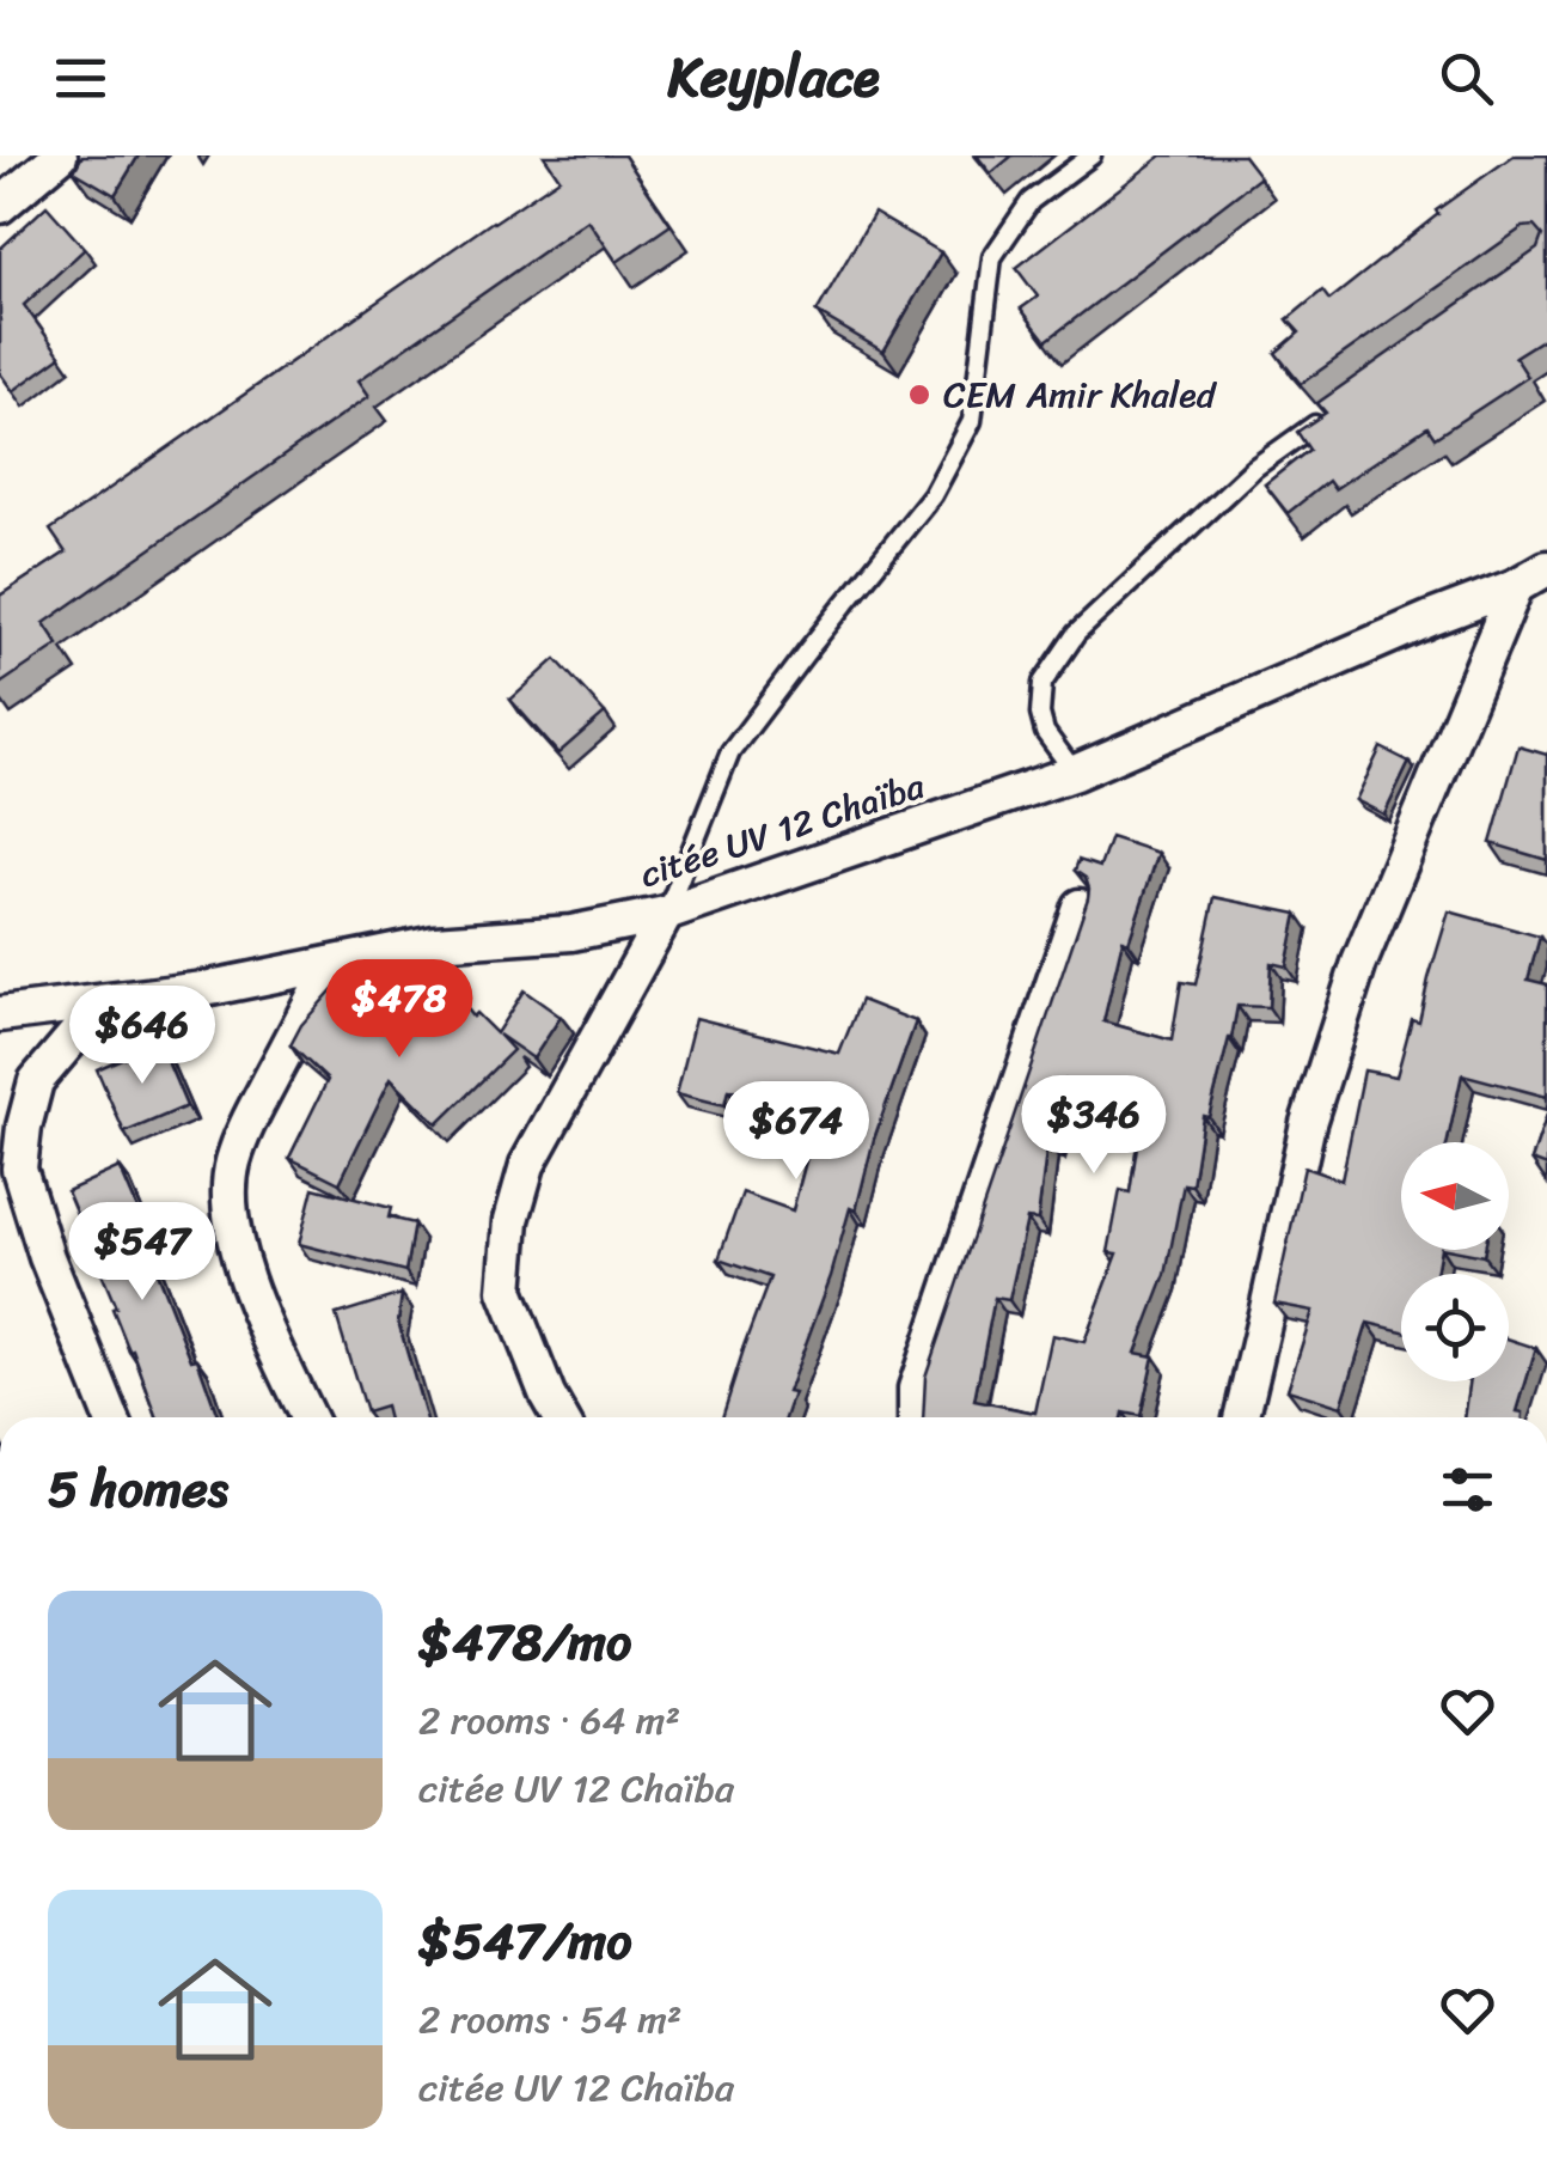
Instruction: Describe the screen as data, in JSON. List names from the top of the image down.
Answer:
{
  "streets": {
    "street": ["citée UV 12 Chaïba"]
  },
  "places": ["CEM Amir Khaled"],
  "north": "left",
  "page": {
    "header": "Keyplace",
    "price": [
      "$478",
      "$646",
      "$346",
      "$674",
      "$547"
    ],
    "heading": "5 homes",
    "list": [
      {
        "name": "$478/mo",
        "note": "2 rooms · 64 m² · citée UV 12 Chaïba"
      },
      {
        "name": "$547/mo",
        "note": "2 rooms · 54 m² · citée UV 12 Chaïba"
      }
    ]
  }
}
